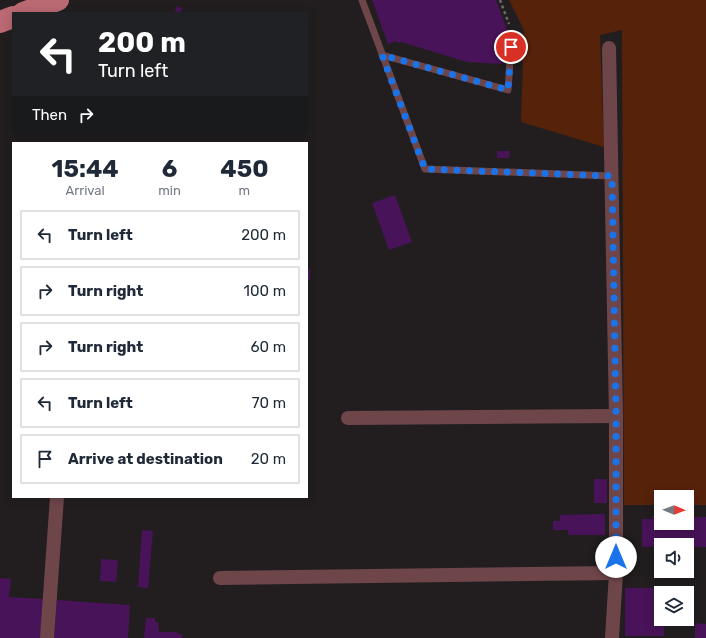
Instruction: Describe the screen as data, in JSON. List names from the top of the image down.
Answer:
{
  "north": "right",
  "page": {
    "turn": ["200 m", "Turn left"],
    "then": "Then",
    "eta": [
      "15:44",
      "Arrival",
      "6",
      "min",
      "450",
      "m"
    ],
    "list": [
      {
        "name": "Turn left",
        "value": "200 m"
      },
      {
        "name": "Turn right",
        "value": "100 m"
      },
      {
        "name": "Turn right",
        "value": "60 m"
      },
      {
        "name": "Turn left",
        "value": "70 m"
      },
      {
        "name": "Arrive at destination",
        "value": "20 m"
      }
    ]
  }
}
